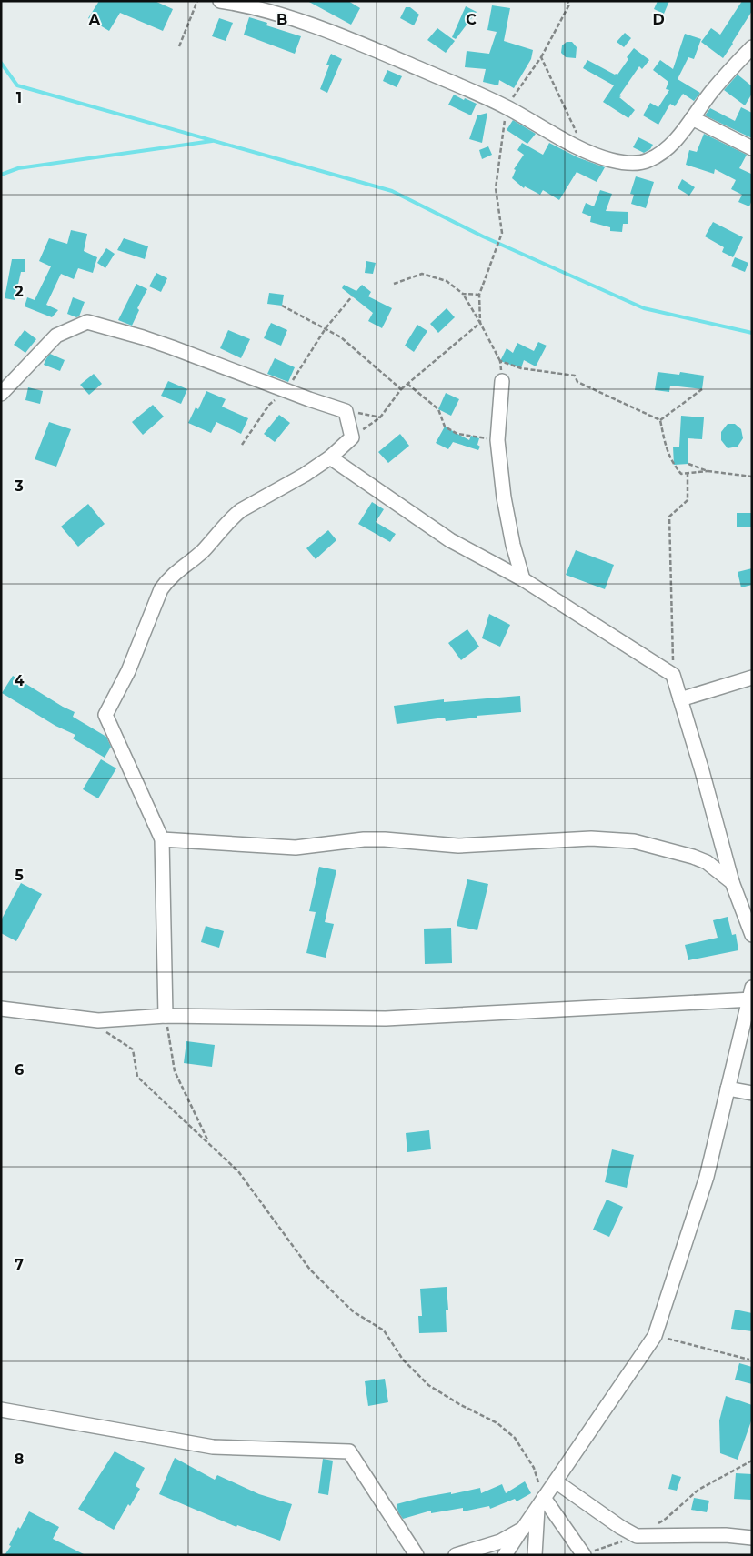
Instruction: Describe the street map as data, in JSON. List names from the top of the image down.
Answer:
{
  "grid": {
    "columns": [
      "A",
      "B",
      "C",
      "D"
    ],
    "rows": [
      "1",
      "2",
      "3",
      "4",
      "5",
      "6",
      "7",
      "8"
    ]
  }
}
